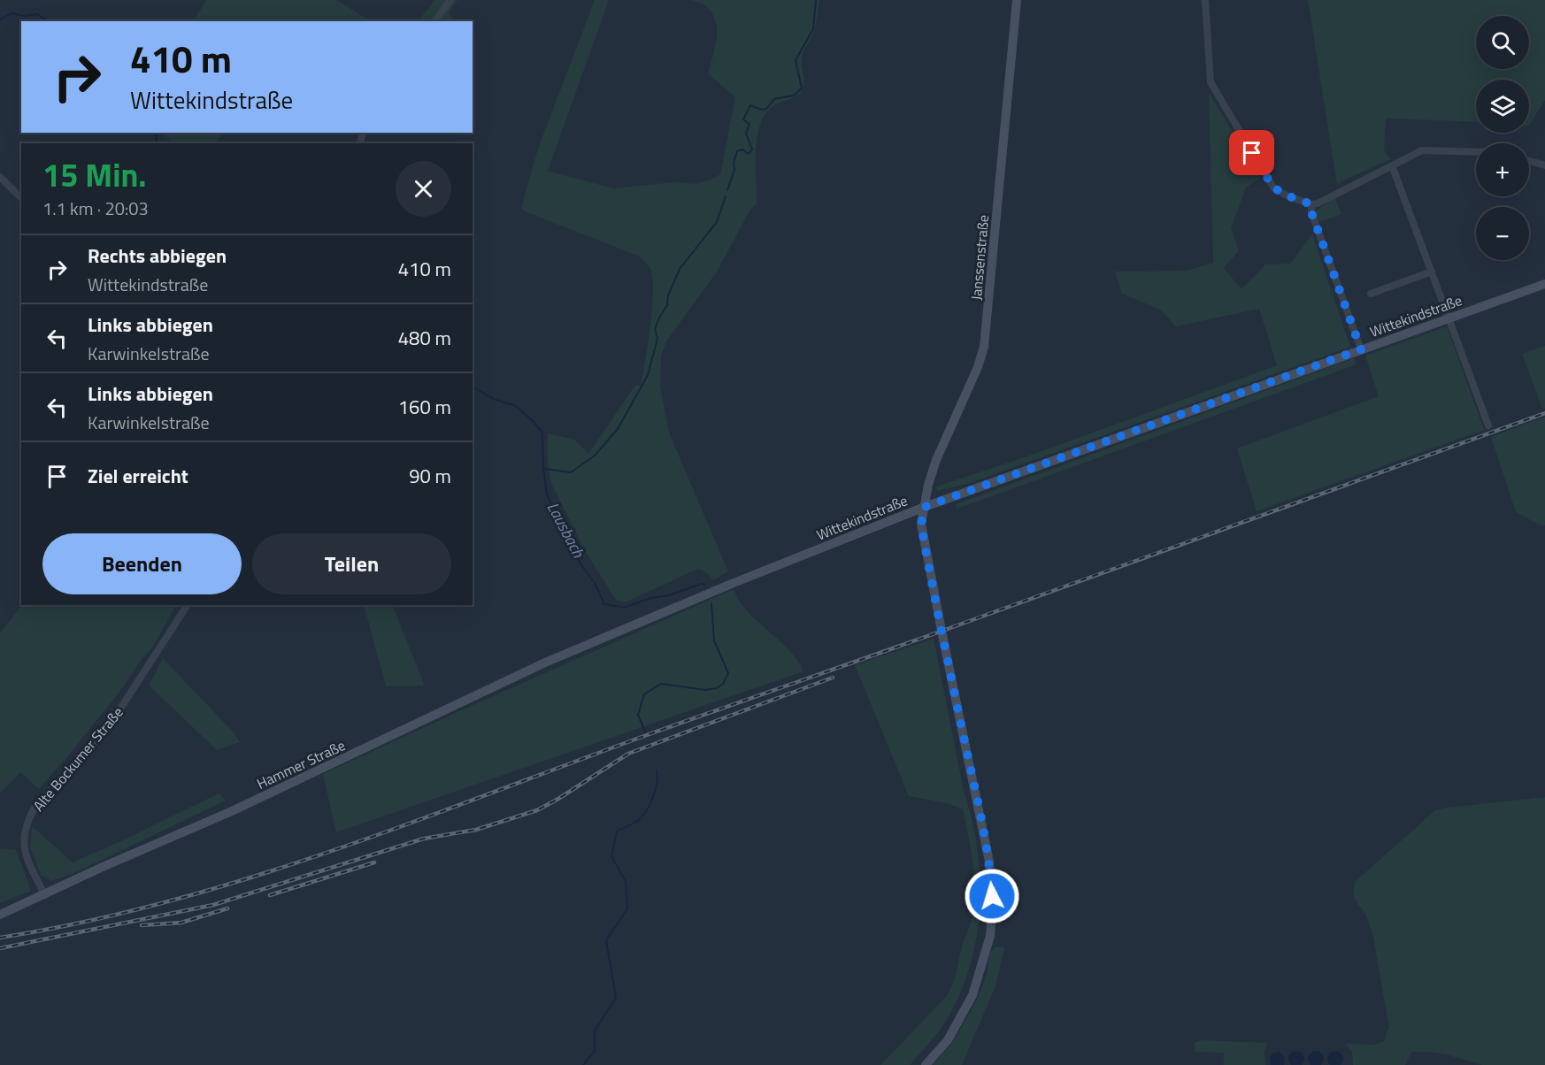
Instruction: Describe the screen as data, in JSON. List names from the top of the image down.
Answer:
{
  "streets": {
    "main road": ["Janssenstraße", "Wittekindstraße", "Hammer Straße"],
    "street": ["Alte Bockumer Straße"]
  },
  "crossings": [
    ["Janssenstraße", "Wittekindstraße"],
    ["Wittekindstraße", "Hammer Straße"],
    ["Alte Bockumer Straße", "Hammer Straße"]
  ],
  "water": ["Lausbach"],
  "page": {
    "map_buttons": ["+", "−"],
    "turn": ["410 m", "Wittekindstraße"],
    "heading": ["15 Min.", "1.1 km · 20:03"],
    "list": [
      {
        "name": "Rechts abbiegen",
        "note": "Wittekindstraße",
        "value": "410 m"
      },
      {
        "name": "Links abbiegen",
        "note": "Karwinkelstraße",
        "value": "480 m"
      },
      {
        "name": "Links abbiegen",
        "note": "Karwinkelstraße",
        "value": "160 m"
      },
      {
        "name": "Ziel erreicht",
        "value": "90 m"
      }
    ],
    "buttons": ["Beenden", "Teilen"]
  }
}
